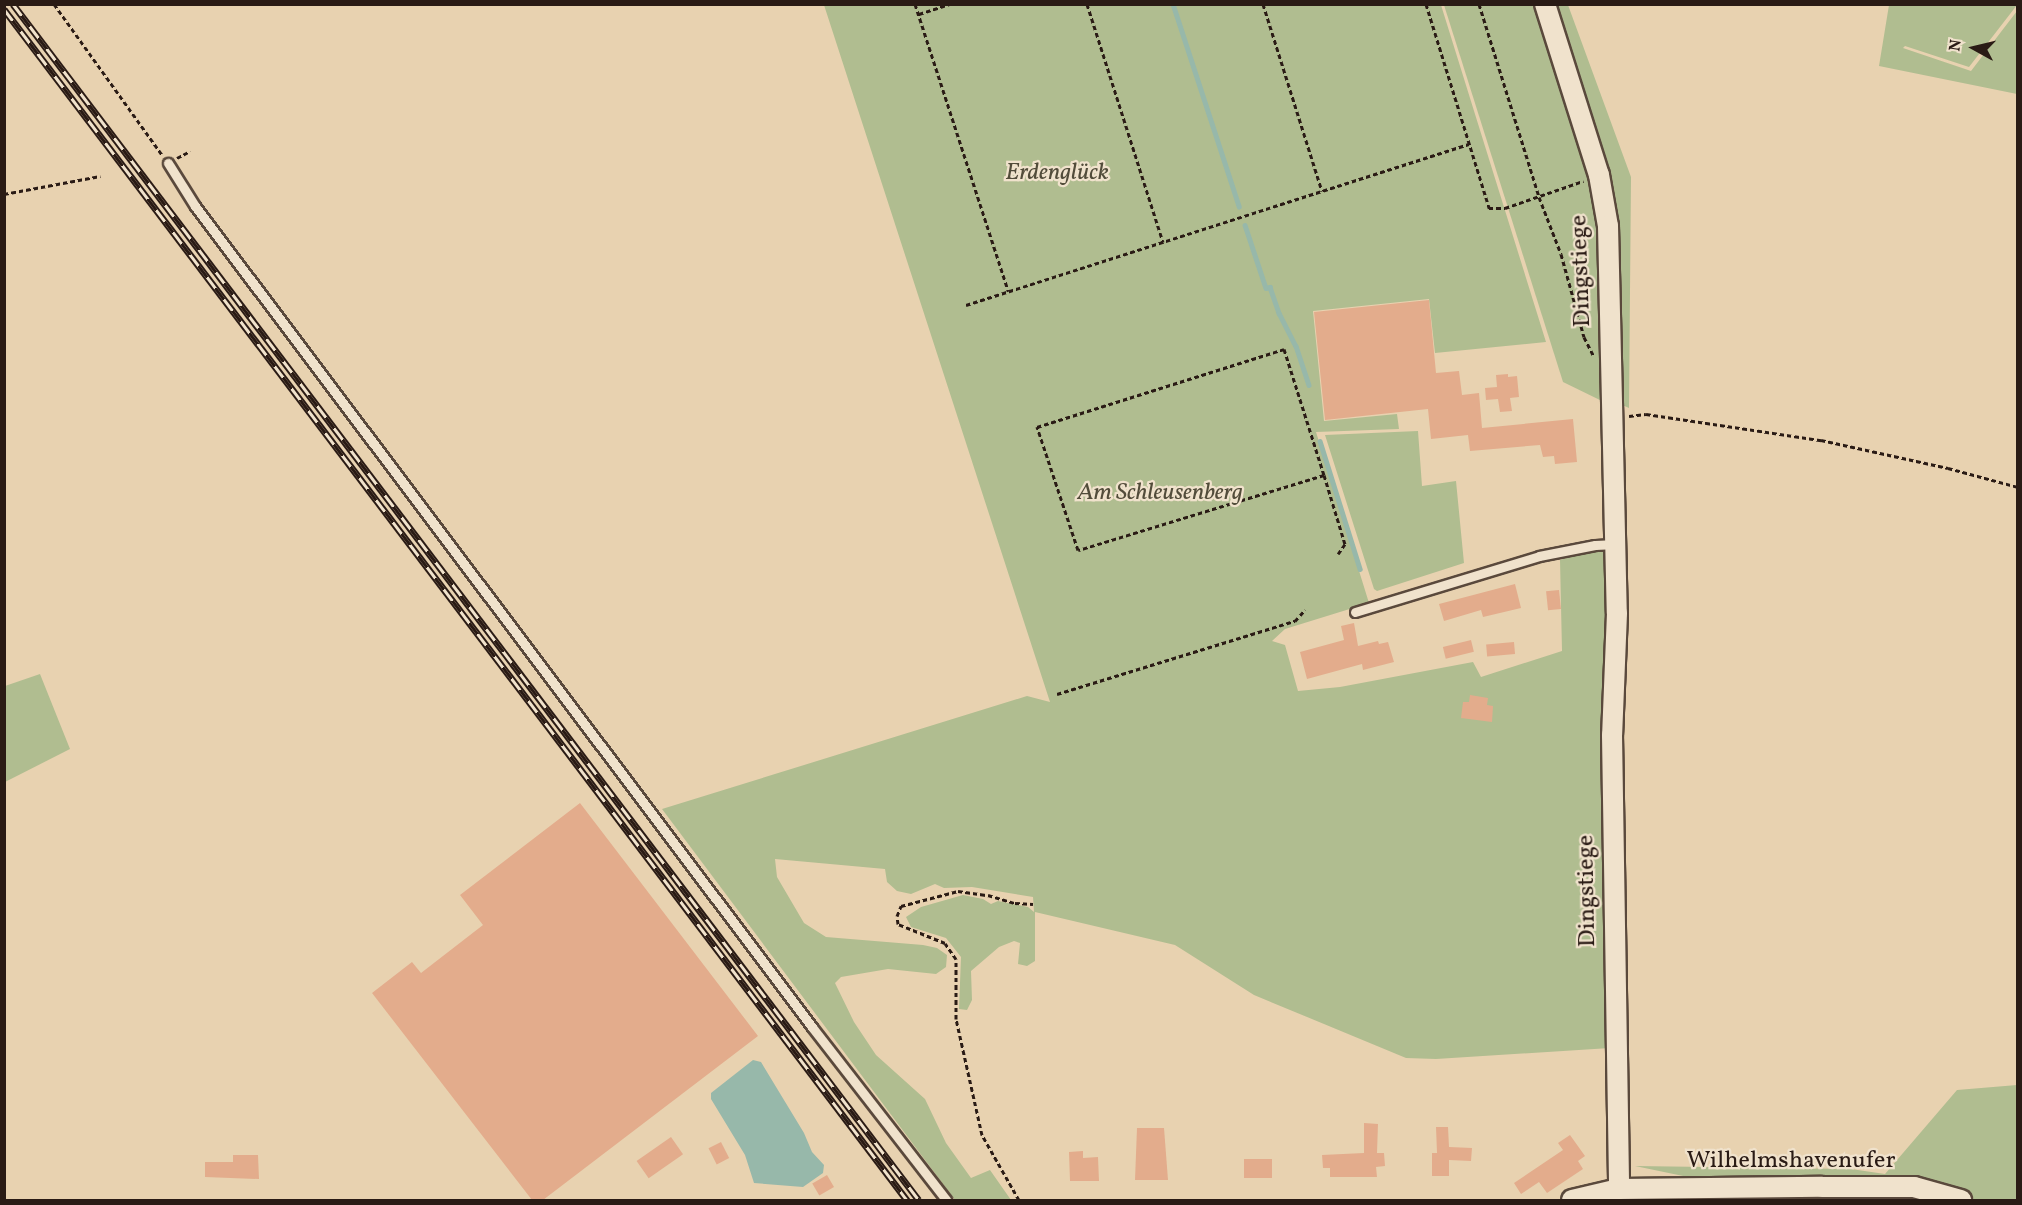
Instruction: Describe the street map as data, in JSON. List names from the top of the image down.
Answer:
{
  "streets": {
    "street": ["Dingstiege", "Wilhelmshavenufer"]
  },
  "crossings": [
    ["Dingstiege", "Wilhelmshavenufer"]
  ],
  "parks": ["Erdenglück", "Am Schleusenberg"],
  "north": "left"
}
